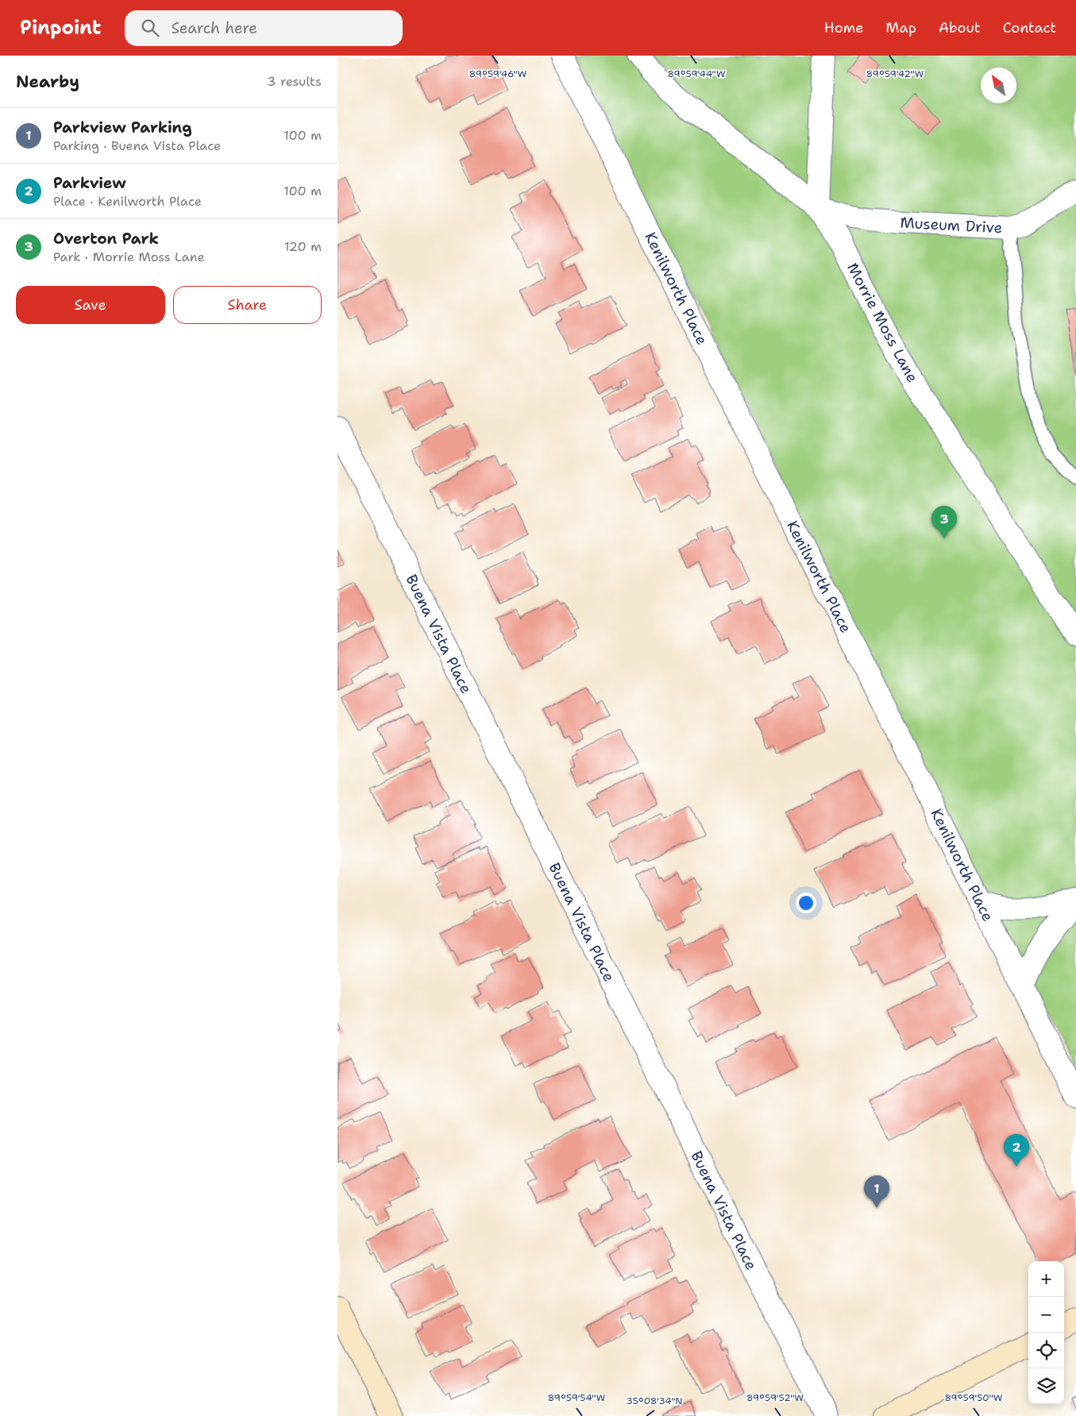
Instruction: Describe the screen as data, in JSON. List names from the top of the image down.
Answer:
{
  "streets": {
    "street": [
      "Museum Drive",
      "Kenilworth Place",
      "Morrie Moss Lane",
      "Buena Vista Place"
    ]
  },
  "crossings": [
    ["Museum Drive", "Morrie Moss Lane"]
  ],
  "north": "top left",
  "page": {
    "header": "Pinpoint",
    "search": "Search here",
    "nav": [
      "Home",
      "Map",
      "About",
      "Contact"
    ],
    "heading": ["Nearby", "3 results"],
    "list": [
      {
        "mark": "1",
        "name": "Parkview Parking",
        "note": "Parking · Buena Vista Place",
        "value": "100 m"
      },
      {
        "mark": "2",
        "name": "Parkview",
        "note": "Place · Kenilworth Place",
        "value": "100 m"
      },
      {
        "mark": "3",
        "name": "Overton Park",
        "note": "Park · Morrie Moss Lane",
        "value": "120 m"
      }
    ],
    "buttons": ["Save", "Share"],
    "pins": ["3", "2", "1"],
    "map_buttons": ["+", "−"]
  },
  "coordinates": [
    "89°59'46\"W",
    "89°59'44\"W",
    "89°59'42\"W",
    "89°59'54\"W",
    "89°59'52\"W",
    "89°59'50\"W",
    "35°08'34\"N"
  ]
}
